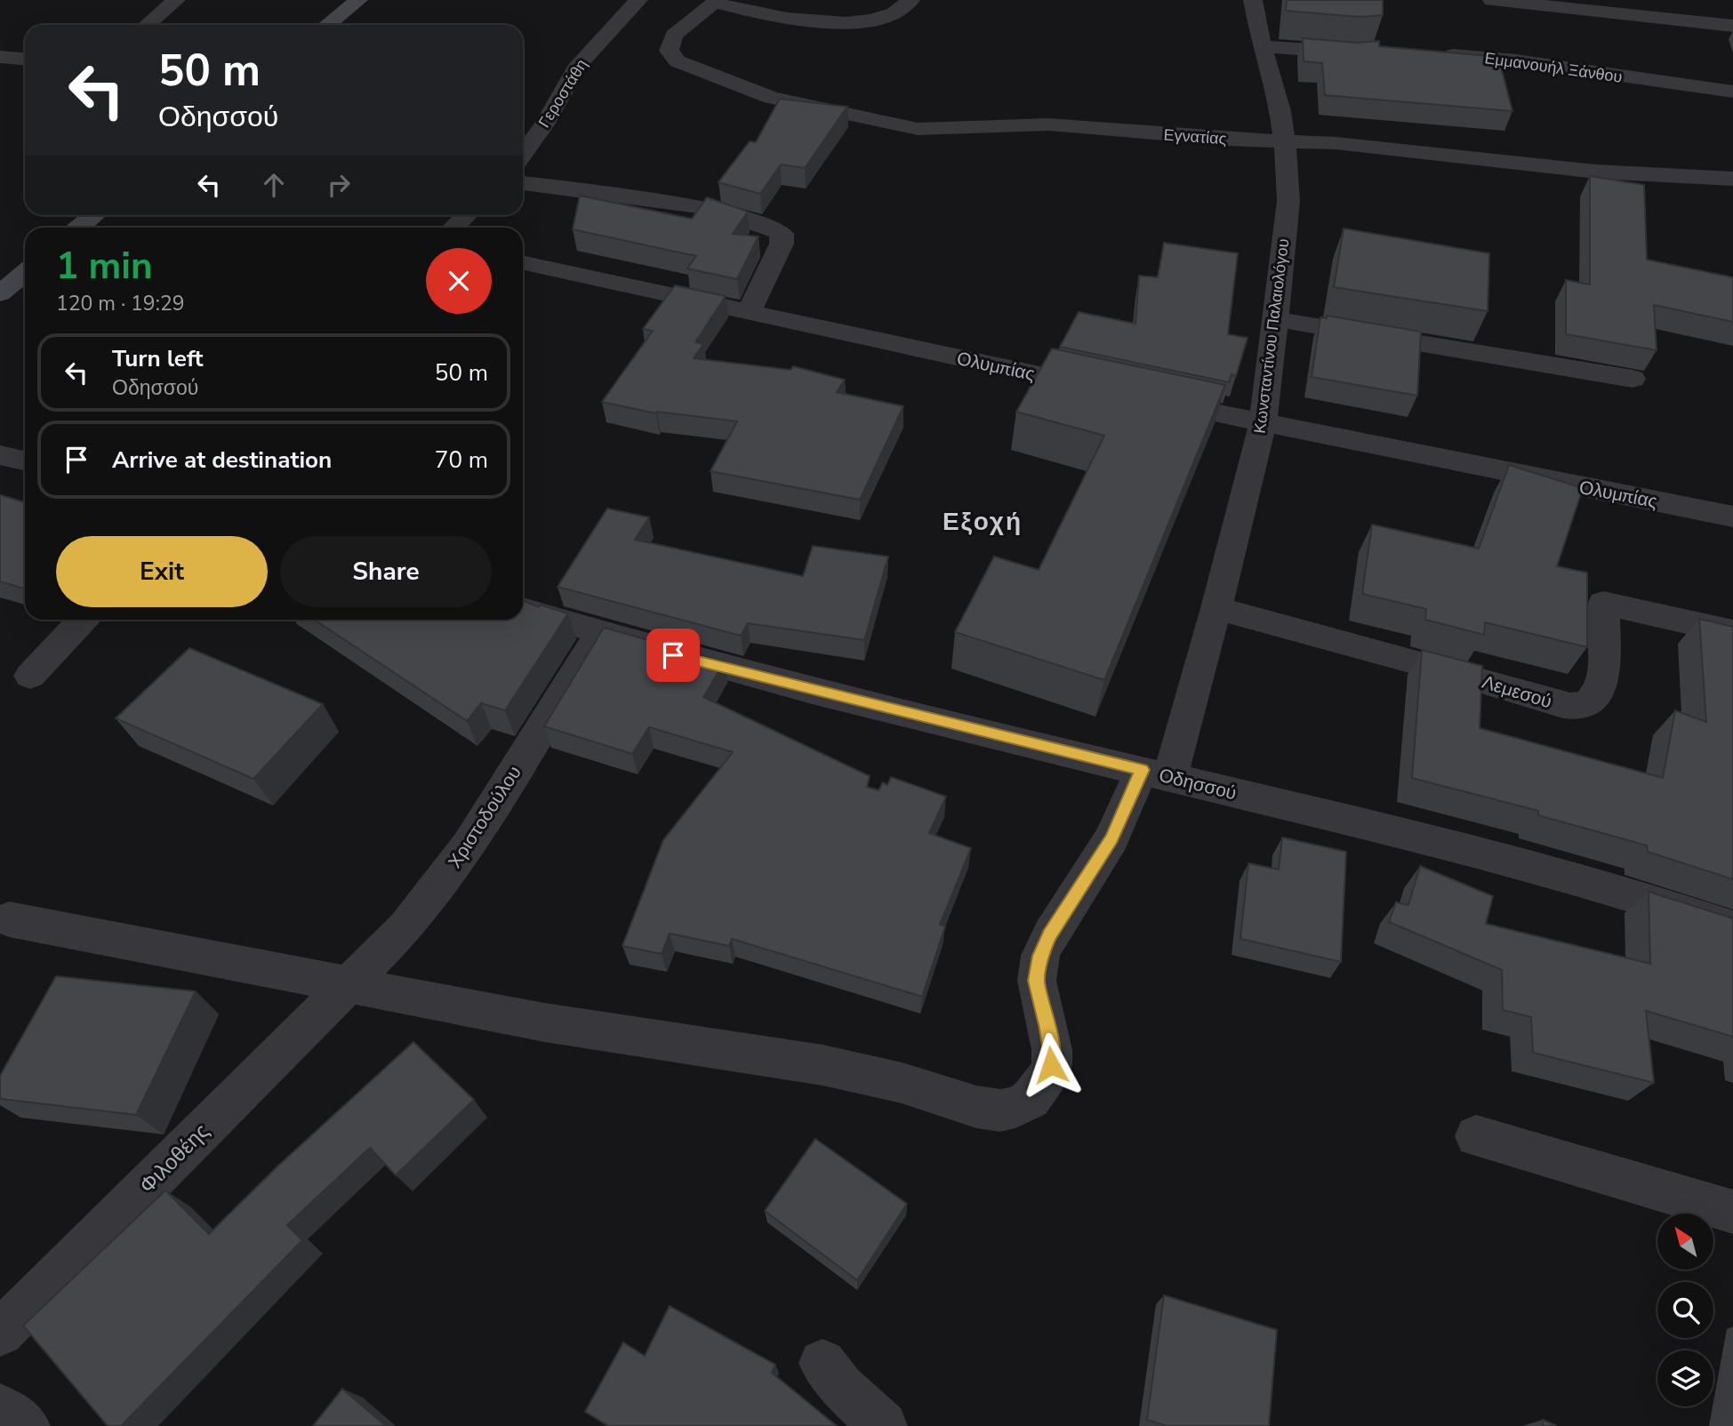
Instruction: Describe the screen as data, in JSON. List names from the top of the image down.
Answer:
{
  "streets": {
    "street": [
      "Εμμανουήλ Ξάνθου",
      "Γεροστάθη",
      "Εγνατίας",
      "Κωνσταντίνου Παλαιολόγου",
      "Ολυμπίας",
      "Λεμεσού",
      "Οδησσού",
      "Χριστοδούλου",
      "Φιλοθέης"
    ]
  },
  "crossings": [
    ["Εγνατίας", "Κωνσταντίνου Παλαιολόγου"],
    ["Κωνσταντίνου Παλαιολόγου", "Ολυμπίας"],
    ["Κωνσταντίνου Παλαιολόγου", "Λεμεσού"],
    ["Κωνσταντίνου Παλαιολόγου", "Οδησσού"],
    ["Κωνσταντίνου Παλαιολόγου", "Χριστοδούλου"],
    ["Κωνσταντίνου Παλαιολόγου", "Φιλοθέης"],
    ["Οδησσού", "Χριστοδούλου"],
    ["Χριστοδούλου", "Φιλοθέης"]
  ],
  "districts": ["Εξοχή"],
  "north": "top left",
  "page": {
    "turn": ["50 m", "Οδησσού"],
    "heading": ["1 min", "120 m · 19:29"],
    "list": [
      {
        "name": "Turn left",
        "note": "Οδησσού",
        "value": "50 m"
      },
      {
        "name": "Arrive at destination",
        "value": "70 m"
      }
    ],
    "buttons": ["Exit", "Share"]
  }
}
